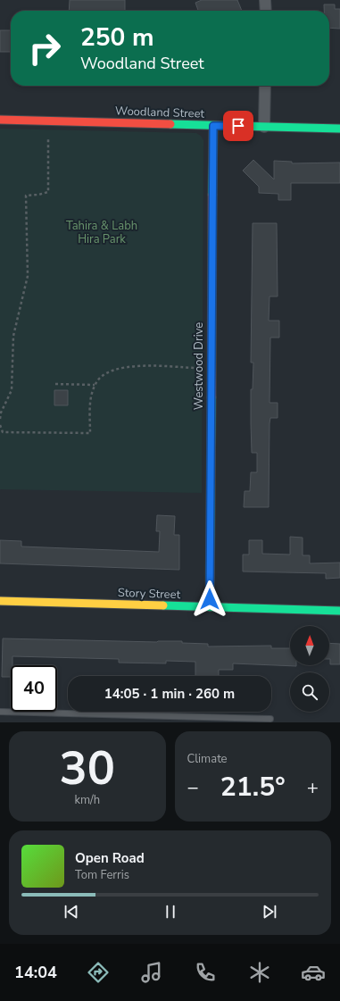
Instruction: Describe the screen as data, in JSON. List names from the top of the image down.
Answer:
{
  "streets": {
    "street": ["Woodland Street", "Westwood Drive", "Story Street"]
  },
  "crossings": [
    ["Woodland Street", "Westwood Drive"],
    ["Westwood Drive", "Story Street"]
  ],
  "parks": ["Tahira & Labh Hira Park"],
  "north": "top",
  "page": {
    "turn": ["250 m", "Woodland Street"],
    "limit": "40",
    "trip": "14:05 · 1 min · 260 m",
    "tile": [
      ["30", "km/h"],
      "Climate"
    ],
    "heat": ["−", "21.5°", "+"],
    "song": ["Open Road", "Tom Ferris"],
    "tabs": "14:04"
  }
}
